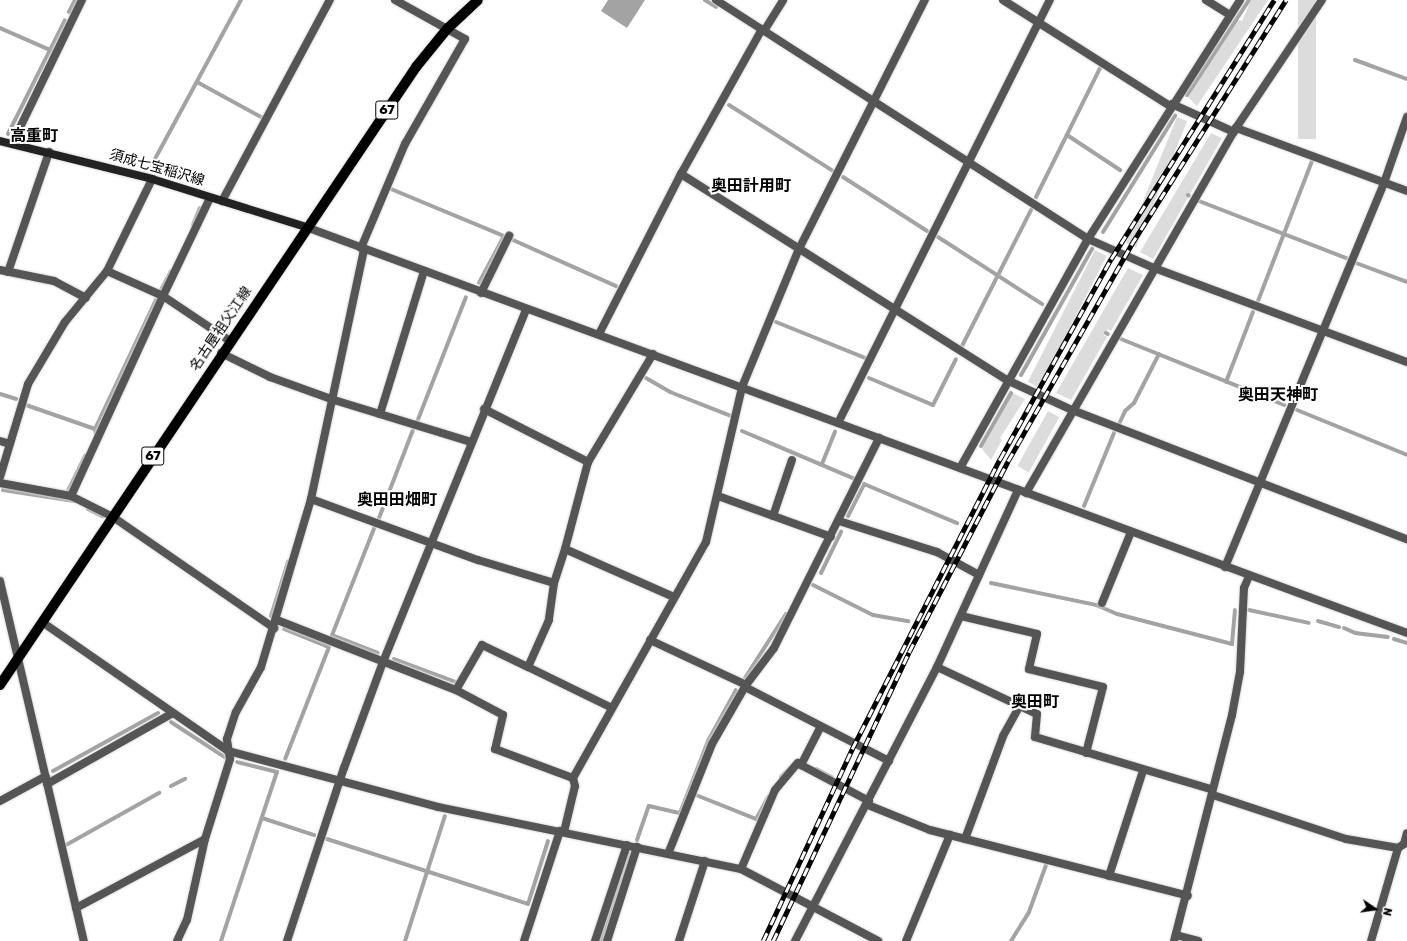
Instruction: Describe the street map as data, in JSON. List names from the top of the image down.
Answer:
{
  "streets": {
    "main road": ["67", "須成七宝稲沢線", "名古屋祖父江線"]
  },
  "crossings": [
    ["須成七宝稲沢線", "名古屋祖父江線"]
  ],
  "districts": [
    "高重町",
    "奥田計用町",
    "奥田天神町",
    "奥田田畑町",
    "奥田町"
  ],
  "north": "right"
}
